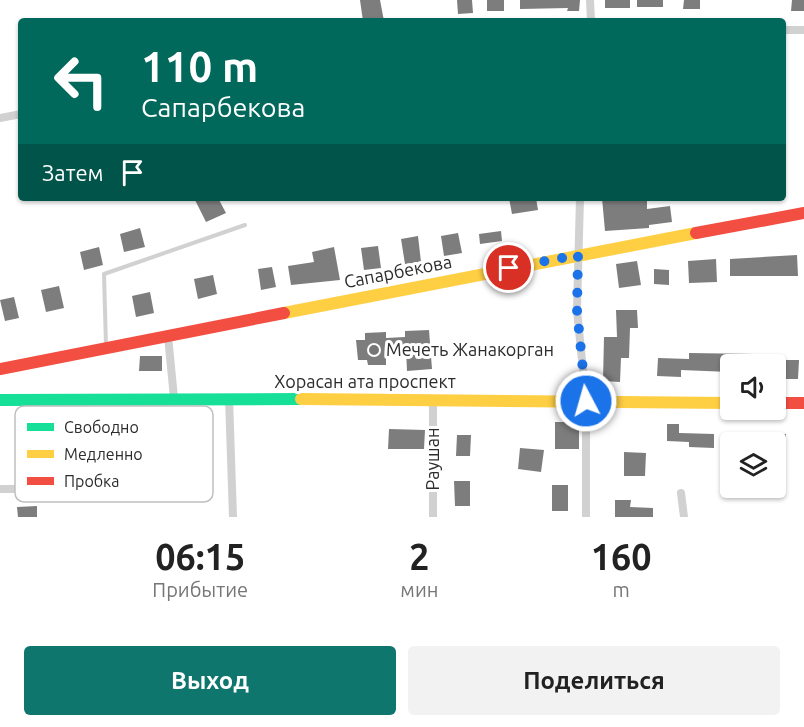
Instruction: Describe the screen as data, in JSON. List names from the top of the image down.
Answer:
{
  "streets": {
    "street": ["Сапарбекова", "Хорасан ата проспект", "Раушан"]
  },
  "crossings": [
    ["Хорасан ата проспект", "Раушан"]
  ],
  "places": ["Мечеть Жанакорган"],
  "legend": ["Свободно", "Медленно", "Пробка"],
  "page": {
    "turn": ["110 m", "Сапарбекова"],
    "then": "Затем",
    "eta": [
      "06:15",
      "Прибытие",
      "2",
      "мин",
      "160",
      "m"
    ],
    "buttons": ["Выход", "Поделиться"]
  }
}
